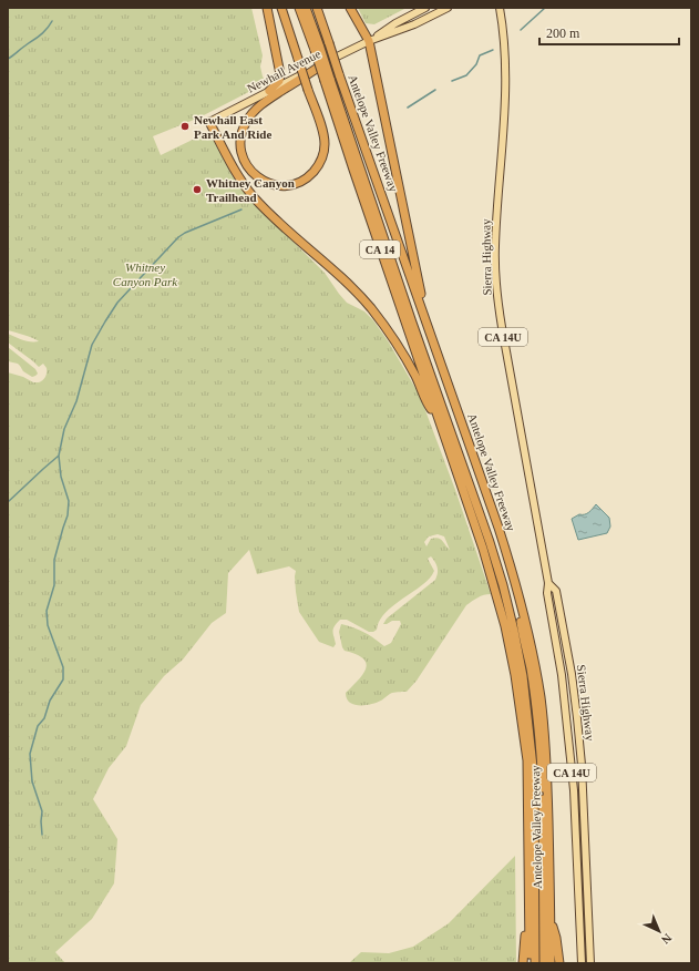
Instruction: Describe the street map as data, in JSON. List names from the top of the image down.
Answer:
{
  "streets": {
    "highway": ["Antelope Valley Freeway", "CA 14"],
    "main road": ["Newhall Avenue", "Sierra Highway", "CA 14U"]
  },
  "parks": ["Whitney Canyon Park"],
  "places": ["Newhall East Park And Ride", "Whitney Canyon Trailhead"],
  "scale_bar": "200 m",
  "north": "bottom right"
}
